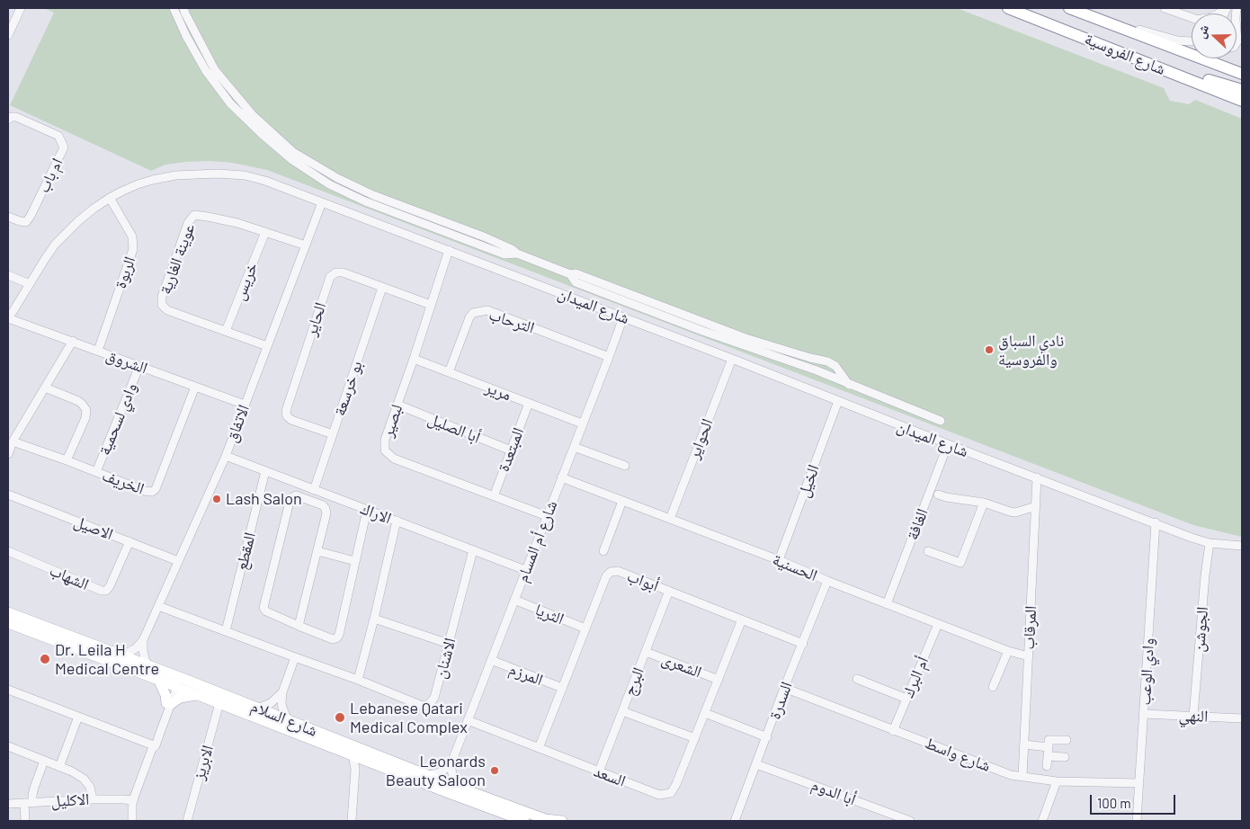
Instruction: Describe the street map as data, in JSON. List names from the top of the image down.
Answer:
{
  "streets": {
    "highway": ["شارع الفروسية"],
    "main road": ["شارع السلام"],
    "street": [
      "ام باب",
      "عوينة الغارية",
      "الربوة",
      "خريس",
      "شارع الميدان",
      "الحاير",
      "الترحاب",
      "الشروق",
      "بو خرسعة",
      "مرير",
      "وادي لسحمية",
      "لبصير",
      "الاتفاق",
      "أبا الصليل",
      "الحواير",
      "المبتعدة",
      "الخيل",
      "الخريف",
      "الاراك",
      "الغافة",
      "الاصيل",
      "شارع أم المسام",
      "المقطع",
      "الحسنية",
      "الشهاب",
      "أبواب",
      "الثريا",
      "المرقاب",
      "الجوشن",
      "الاشنان",
      "الشعرى",
      "وادي الوعب",
      "المرزم",
      "أم البرك",
      "البرج",
      "السدرة",
      "النهي",
      "شارع واسط",
      "الابريز",
      "السعد",
      "أبا الدوم",
      "الاكليل"
    ]
  },
  "crossings": [
    ["عوينة الغارية", "خريس"],
    ["عوينة الغارية", "الاتفاق"],
    ["الربوة", "شارع الميدان"],
    ["الربوة", "الشروق"],
    ["شارع الميدان", "الشروق"],
    ["شارع الميدان", "لبصير"],
    ["شارع الميدان", "الاتفاق"],
    ["شارع الميدان", "الحواير"],
    ["شارع الميدان", "الخيل"],
    ["شارع الميدان", "الغافة"],
    ["شارع الميدان", "شارع أم المسام"],
    ["شارع الميدان", "المرقاب"],
    ["شارع الميدان", "الجوشن"],
    ["شارع الميدان", "وادي الوعب"],
    ["الحاير", "بو خرسعة"],
    ["الحاير", "لبصير"],
    ["الترحاب", "مرير"],
    ["الترحاب", "شارع أم المسام"],
    ["الشروق", "وادي لسحمية"],
    ["الشروق", "الاتفاق"],
    ["الشروق", "الخريف"],
    ["بو خرسعة", "الاراك"],
    ["مرير", "لبصير"],
    ["مرير", "المبتعدة"],
    ["مرير", "شارع أم المسام"],
    ["وادي لسحمية", "الخريف"],
    ["لبصير", "أبا الصليل"],
    ["لبصير", "المبتعدة"],
    ["لبصير", "شارع أم المسام"],
    ["الاتفاق", "الاراك"],
    ["الاتفاق", "الاصيل"],
    ["الاتفاق", "الاشنان"],
    ["أبا الصليل", "المبتعدة"],
    ["الحواير", "الحسنية"],
    ["الخيل", "الحسنية"],
    ["الاراك", "شارع أم المسام"],
    ["الاراك", "المقطع"],
    ["الاراك", "الاشنان"],
    ["الغافة", "الحسنية"],
    ["الاصيل", "الشهاب"],
    ["شارع أم المسام", "الحسنية"],
    ["شارع أم المسام", "الثريا"],
    ["شارع أم المسام", "المرزم"],
    ["شارع أم المسام", "السعد"],
    ["المقطع", "الاشنان"],
    ["الحسنية", "المرقاب"],
    ["الحسنية", "أم البرك"],
    ["الحسنية", "السدرة"],
    ["أبواب", "الثريا"],
    ["أبواب", "المرزم"],
    ["أبواب", "البرج"],
    ["أبواب", "السدرة"],
    ["أبواب", "السعد"],
    ["المرقاب", "شارع واسط"],
    ["الجوشن", "النهي"],
    ["الشعرى", "البرج"],
    ["الشعرى", "السعد"],
    ["وادي الوعب", "النهي"],
    ["وادي الوعب", "شارع واسط"],
    ["أم البرك", "شارع واسط"],
    ["البرج", "السعد"],
    ["السدرة", "شارع واسط"],
    ["السدرة", "أبا الدوم"],
    ["شارع السلام", "الابريز"]
  ],
  "places": [
    "نادي السباق والفروسية",
    "Lash Salon",
    "Dr. Leila H Medical Centre",
    "Lebanese Qatari Medical Complex",
    "Leonards Beauty Saloon"
  ],
  "scale_bar": "100 m",
  "north": "left"
}
